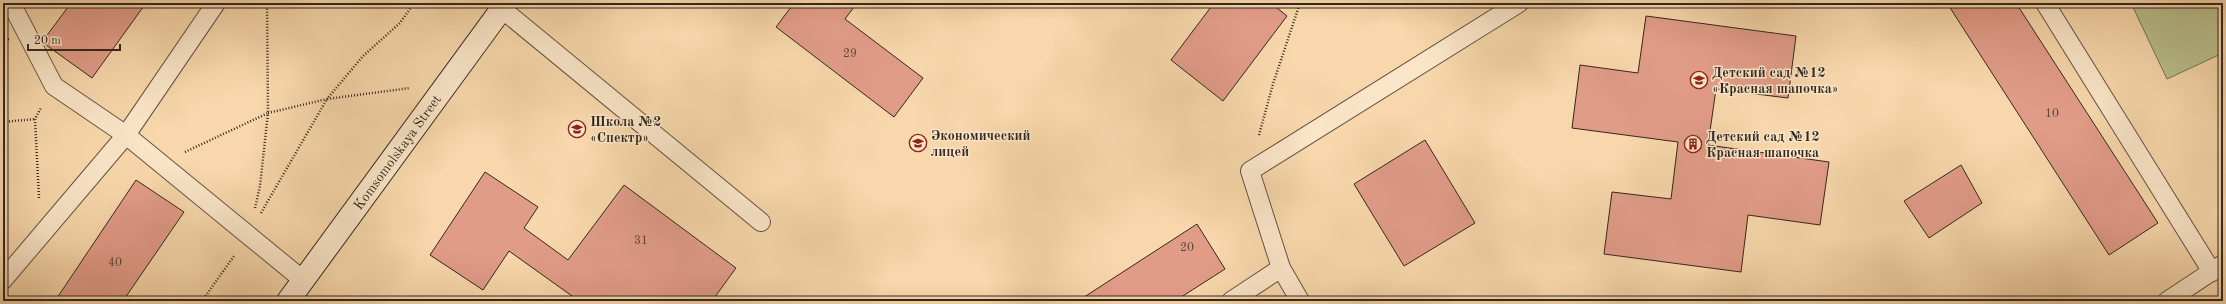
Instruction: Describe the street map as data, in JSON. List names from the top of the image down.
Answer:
{
  "streets": {
    "street": ["Komsomolskaya Street"]
  },
  "places": {
    "school or university": ["Детский сад №12 «Красная шапочка»", "Школа №2 «Спектр»", "Экономический лицей"],
    "building": ["Детский сад №12 Красная шапочка"]
  },
  "house_numbers": [
    "29",
    "10",
    "31",
    "20",
    "40"
  ],
  "scale_bar": "20 m"
}
